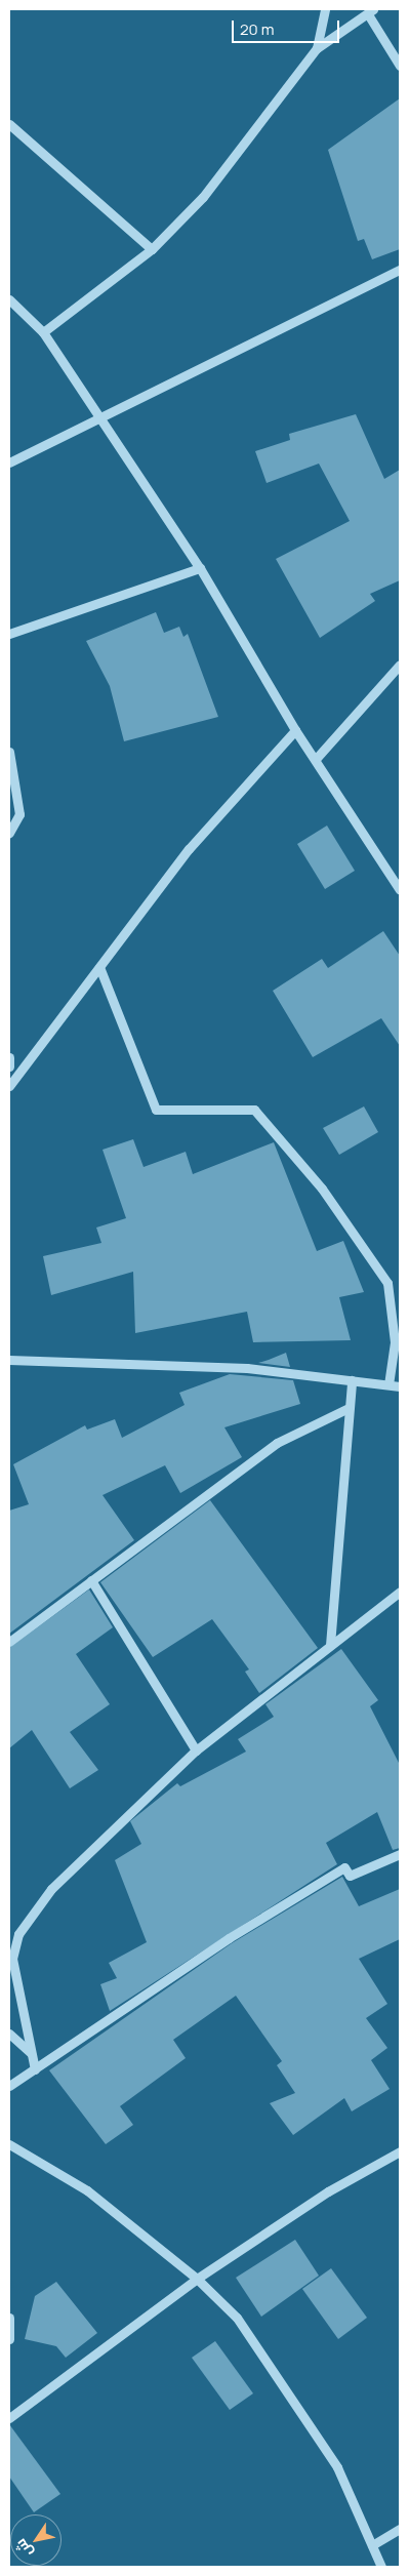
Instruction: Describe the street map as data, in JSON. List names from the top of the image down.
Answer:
{
  "scale_bar": "20 m",
  "north": "bottom left"
}
